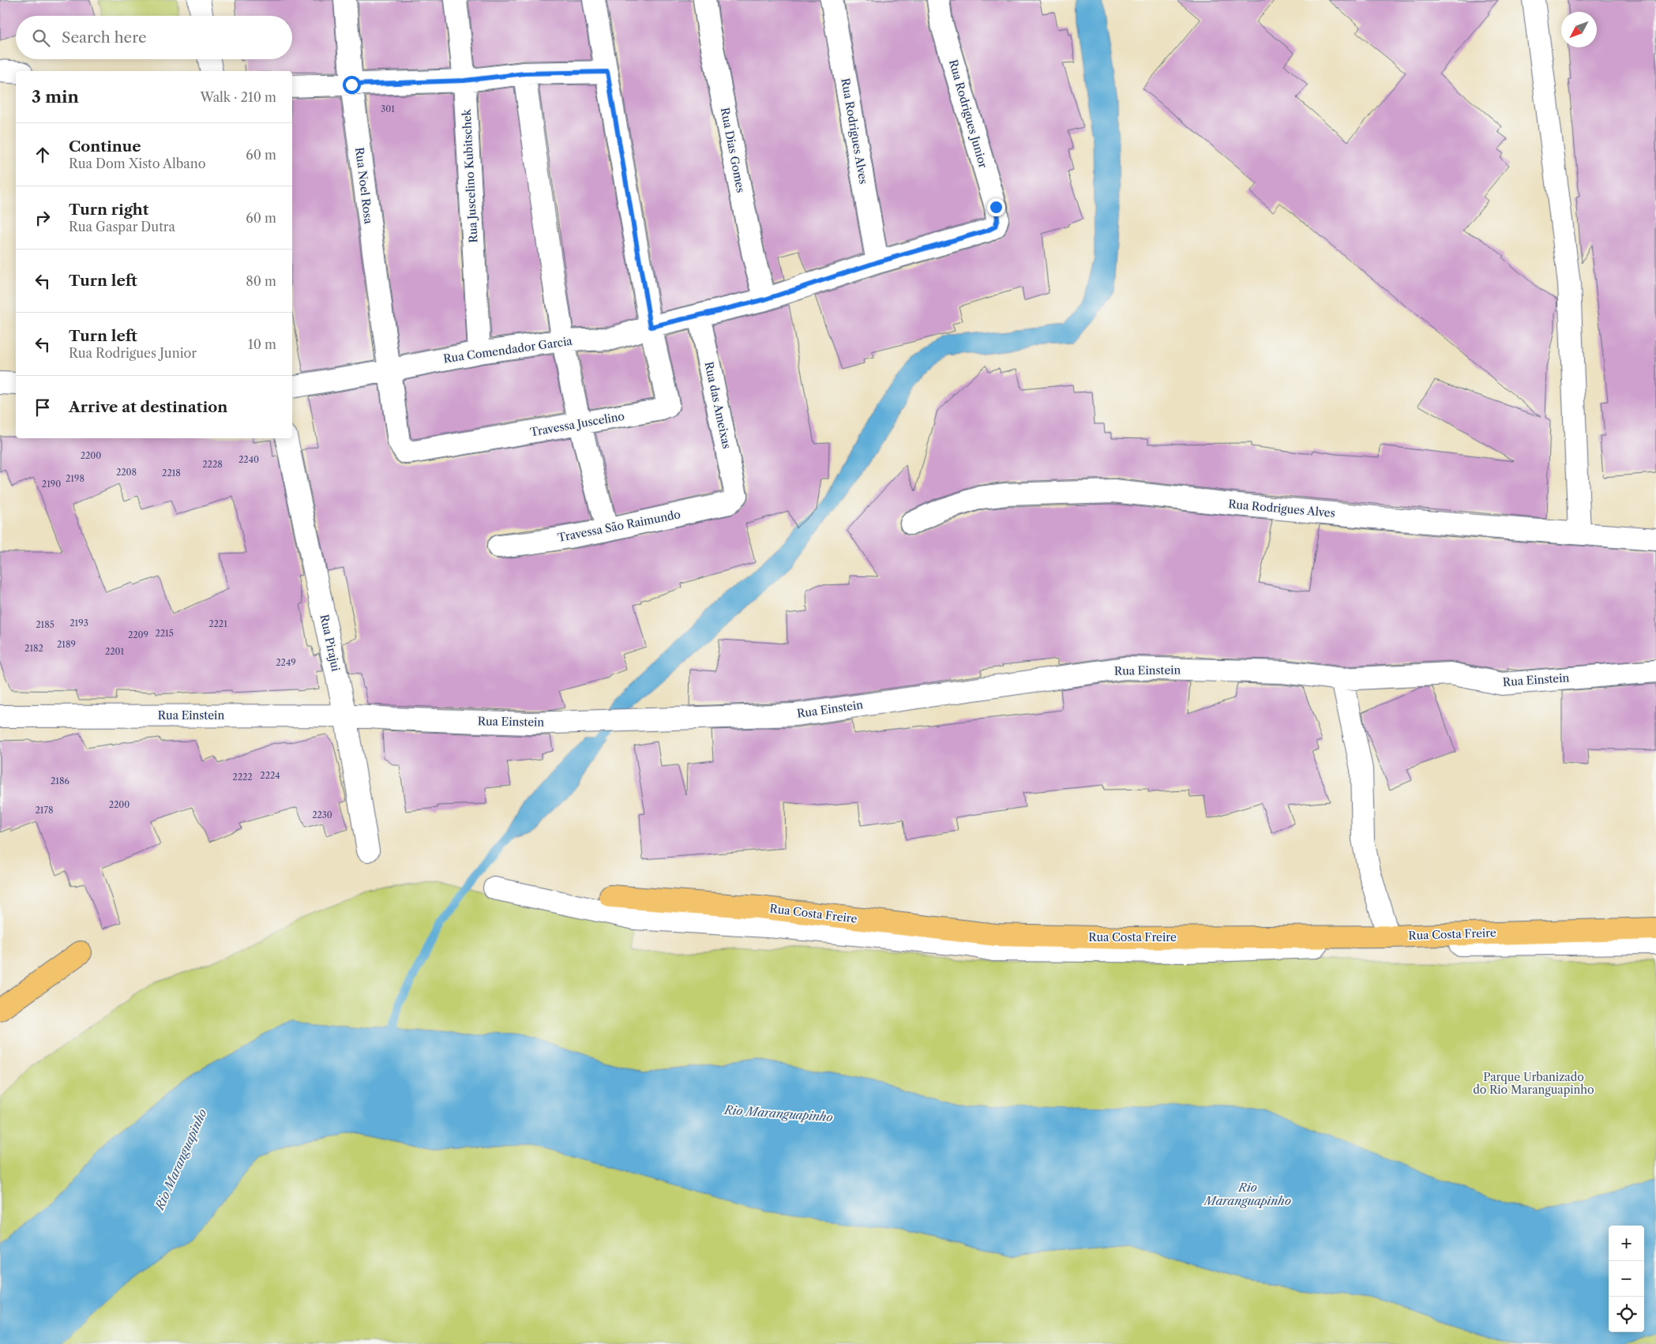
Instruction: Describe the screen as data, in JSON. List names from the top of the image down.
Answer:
{
  "streets": {
    "main road": ["Rua Costa Freire"],
    "street": [
      "Rua Rodrigues Junior",
      "Rua Rodrigues Alves",
      "Rua Dias Gomes",
      "Rua Juscelino Kubitschek",
      "Rua Noel Rosa",
      "Rua Comendador Garcia",
      "Rua das Ameixas",
      "Travessa Juscelino",
      "Travessa São Raimundo",
      "Rua Pirajui",
      "Rua Einstein"
    ]
  },
  "crossings": [
    ["Rua Rodrigues Junior", "Rua Comendador Garcia"],
    ["Rua Rodrigues Alves", "Rua Comendador Garcia"],
    ["Rua Dias Gomes", "Rua Comendador Garcia"],
    ["Rua Juscelino Kubitschek", "Rua Comendador Garcia"],
    ["Rua Noel Rosa", "Rua Comendador Garcia"],
    ["Rua Noel Rosa", "Travessa Juscelino"],
    ["Rua Comendador Garcia", "Rua das Ameixas"],
    ["Rua Comendador Garcia", "Travessa Juscelino"],
    ["Rua das Ameixas", "Travessa São Raimundo"],
    ["Rua Pirajui", "Rua Einstein"]
  ],
  "water": ["Rio Maranguapinho"],
  "parks": ["Parque Urbanizado do Rio Maranguapinho"],
  "house_numbers": [
    "301",
    "2200",
    "2240",
    "2228",
    "2208",
    "2218",
    "2198",
    "2190",
    "2193",
    "2221",
    "2185",
    "2215",
    "2209",
    "2189",
    "2182",
    "2201",
    "2249",
    "2224",
    "2222",
    "2186",
    "2200",
    "2178",
    "2230"
  ],
  "north": "bottom left",
  "page": {
    "search": "Search here",
    "heading": ["3 min", "Walk · 210 m"],
    "list": [
      ["Continue", "Rua Dom Xisto Albano", "60 m"],
      ["Turn right", "Rua Gaspar Dutra", "60 m"],
      ["Turn left", "80 m"],
      ["Turn left", "Rua Rodrigues Junior", "10 m"],
      "Arrive at destination"
    ],
    "map_buttons": ["+", "−"]
  }
}
